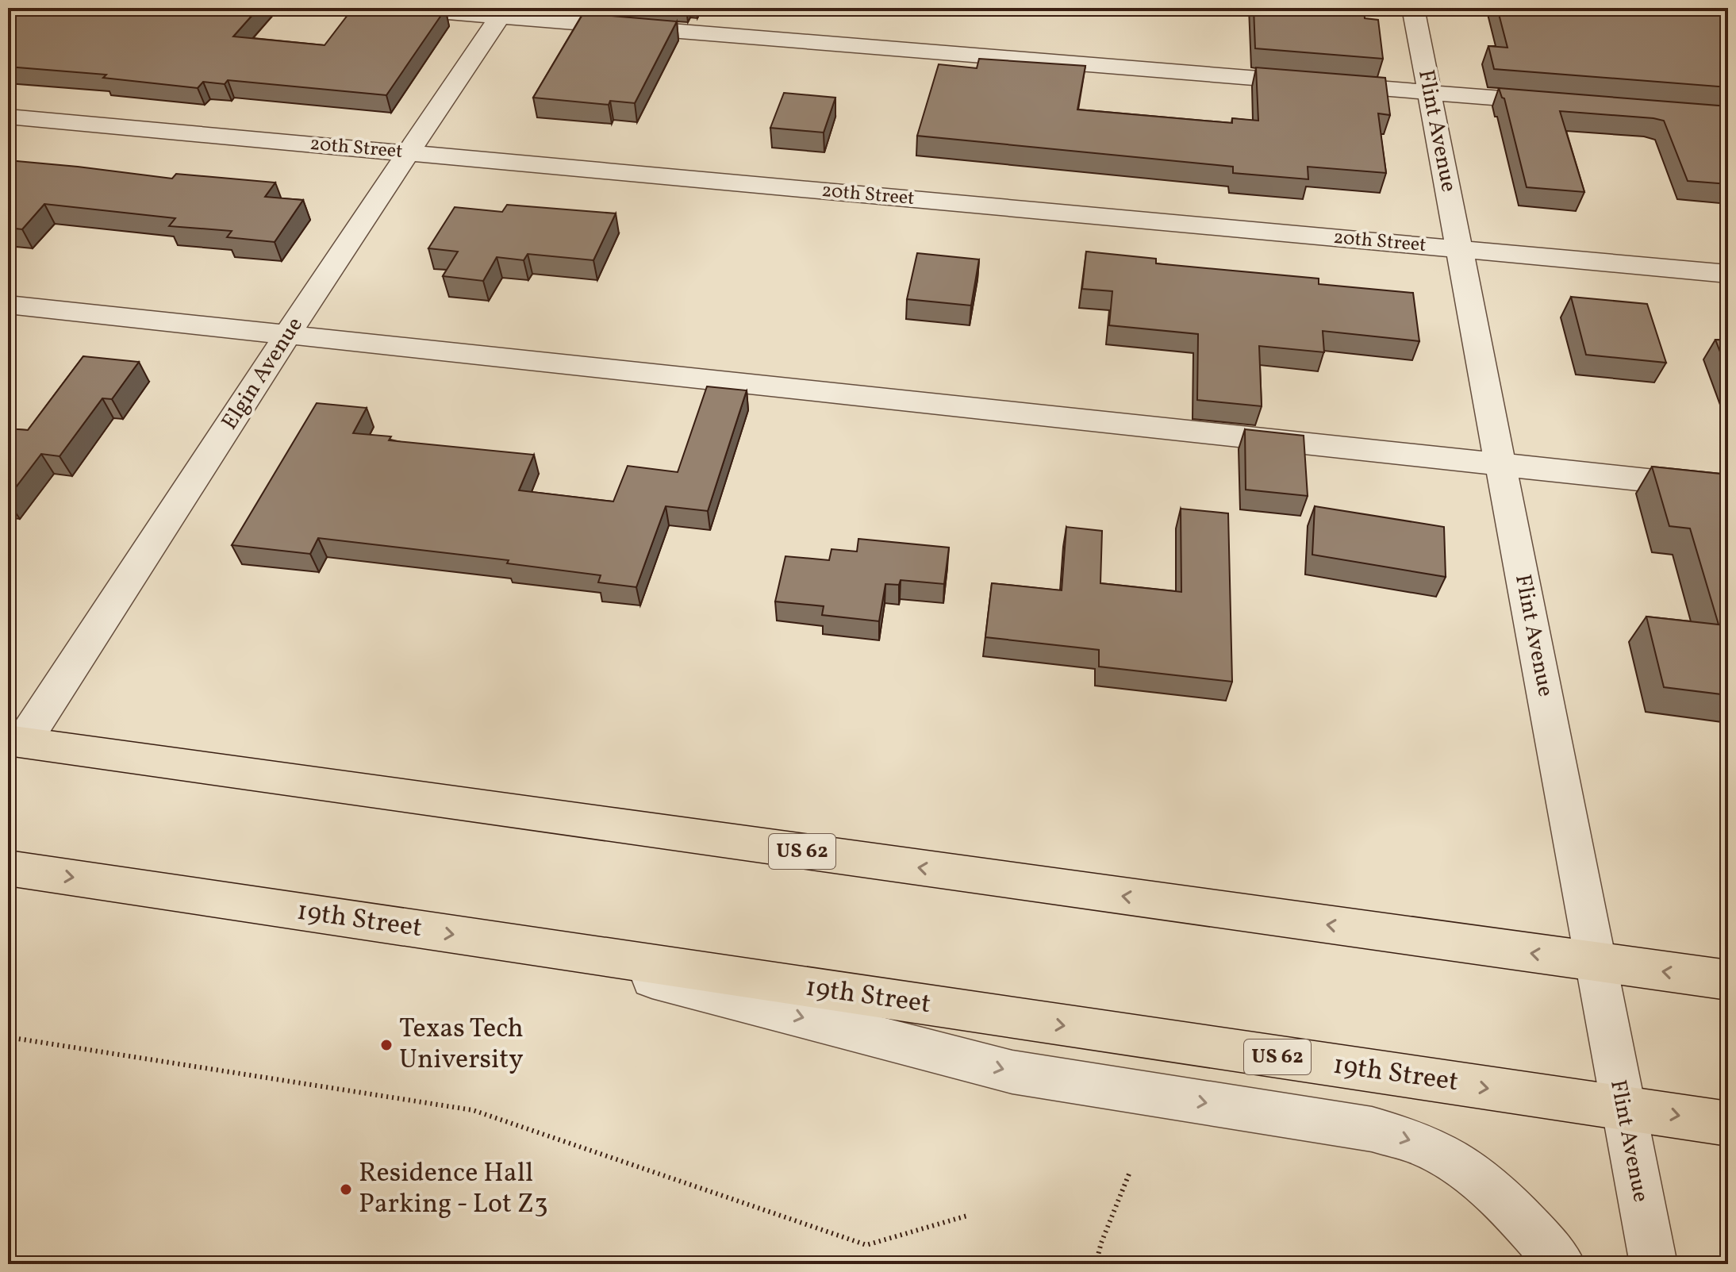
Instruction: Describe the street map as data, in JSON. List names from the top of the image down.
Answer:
{
  "streets": {
    "main road": ["US 62", "19th Street"],
    "street": ["Flint Avenue", "20th Street", "Elgin Avenue"]
  },
  "crossings": [
    ["Flint Avenue", "20th Street"],
    ["Flint Avenue", "US 62"],
    ["Flint Avenue", "19th Street"],
    ["20th Street", "Elgin Avenue"],
    ["Elgin Avenue", "US 62"]
  ],
  "places": ["Texas Tech University", "Residence Hall Parking - Lot Z3"]
}
